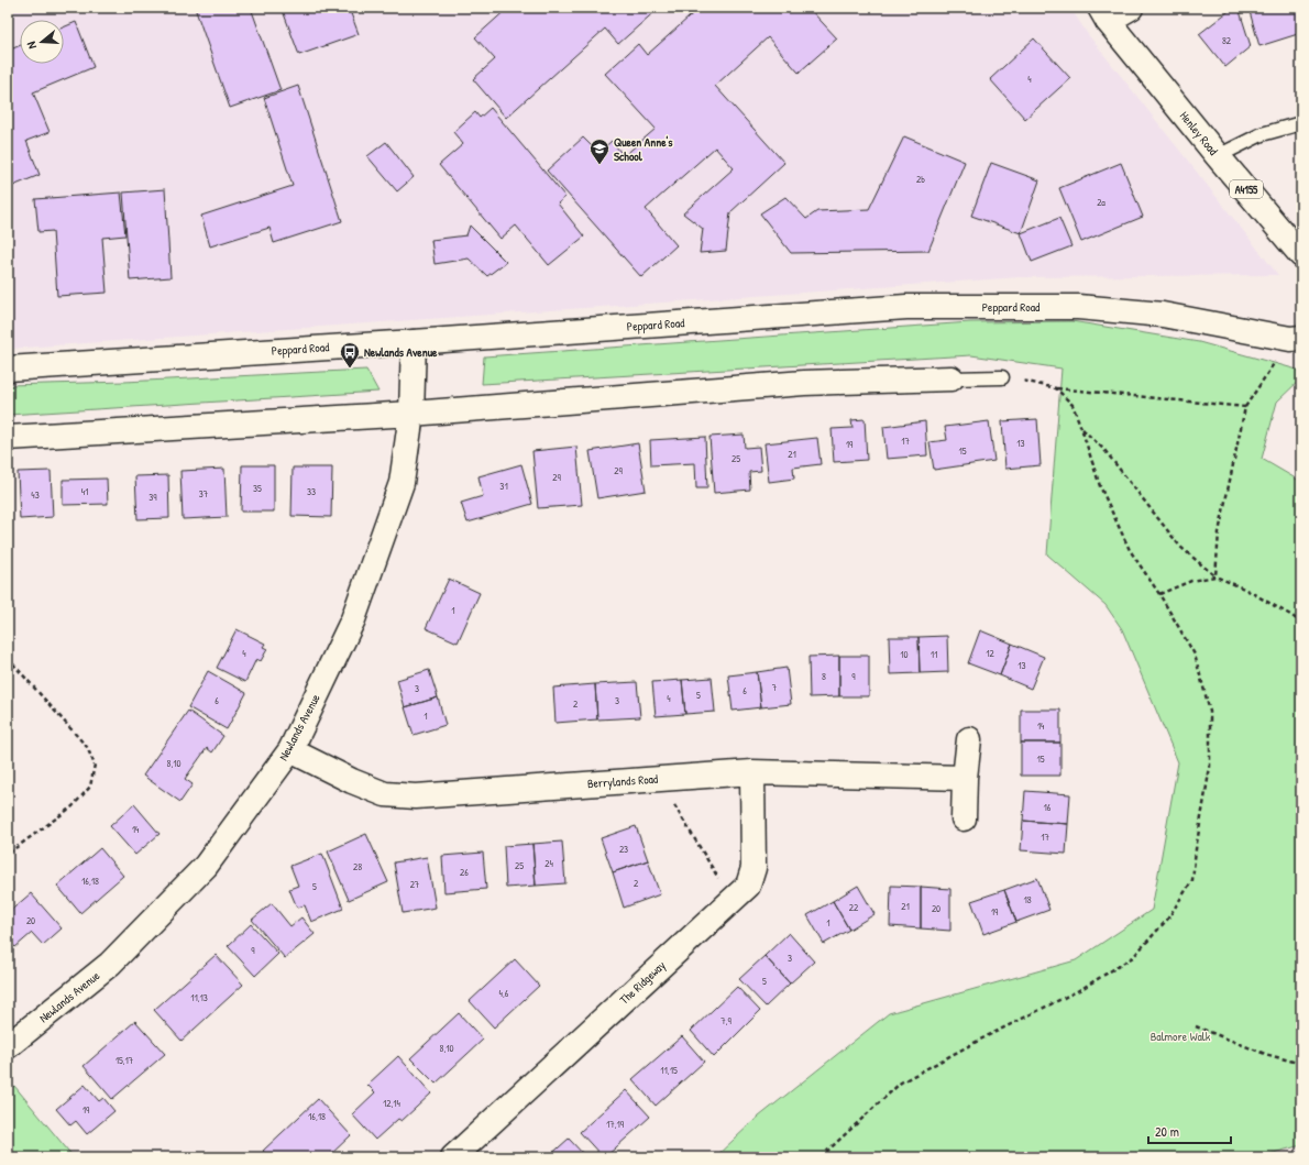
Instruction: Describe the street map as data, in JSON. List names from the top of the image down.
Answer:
{
  "streets": {
    "street": [
      "Henley Road",
      "A4155",
      "Peppard Road",
      "Newlands Avenue",
      "Berrylands Road",
      "The Ridgeway"
    ]
  },
  "crossings": [
    ["Peppard Road", "Newlands Avenue"],
    ["Newlands Avenue", "Berrylands Road"],
    ["Berrylands Road", "The Ridgeway"]
  ],
  "parks": ["Balmore Walk"],
  "places": {
    "school or university": ["Queen Anne's School"],
    "bus stop": ["Newlands Avenue"]
  },
  "house_numbers": [
    "82",
    "4",
    "2b",
    "2a",
    "17",
    "13",
    "19",
    "15",
    "21",
    "25",
    "29",
    "29",
    "31",
    "35",
    "41",
    "33",
    "37",
    "43",
    "39",
    "1",
    "4",
    "12",
    "10",
    "11",
    "13",
    "8",
    "9",
    "7",
    "3",
    "6",
    "5",
    "4",
    "6",
    "3",
    "2",
    "1",
    "14",
    "15",
    "8,10",
    "16",
    "14",
    "17",
    "23",
    "24",
    "25",
    "28",
    "26",
    "16,18",
    "2",
    "27",
    "5",
    "18",
    "21",
    "22",
    "20",
    "19",
    "20",
    "1",
    "9",
    "3",
    "5",
    "4,6",
    "11,13",
    "7,9",
    "8,10",
    "15,17",
    "11,15",
    "12,14",
    "19",
    "16,18",
    "17,19"
  ],
  "scale_bar": "20 m",
  "north": "left"
}
